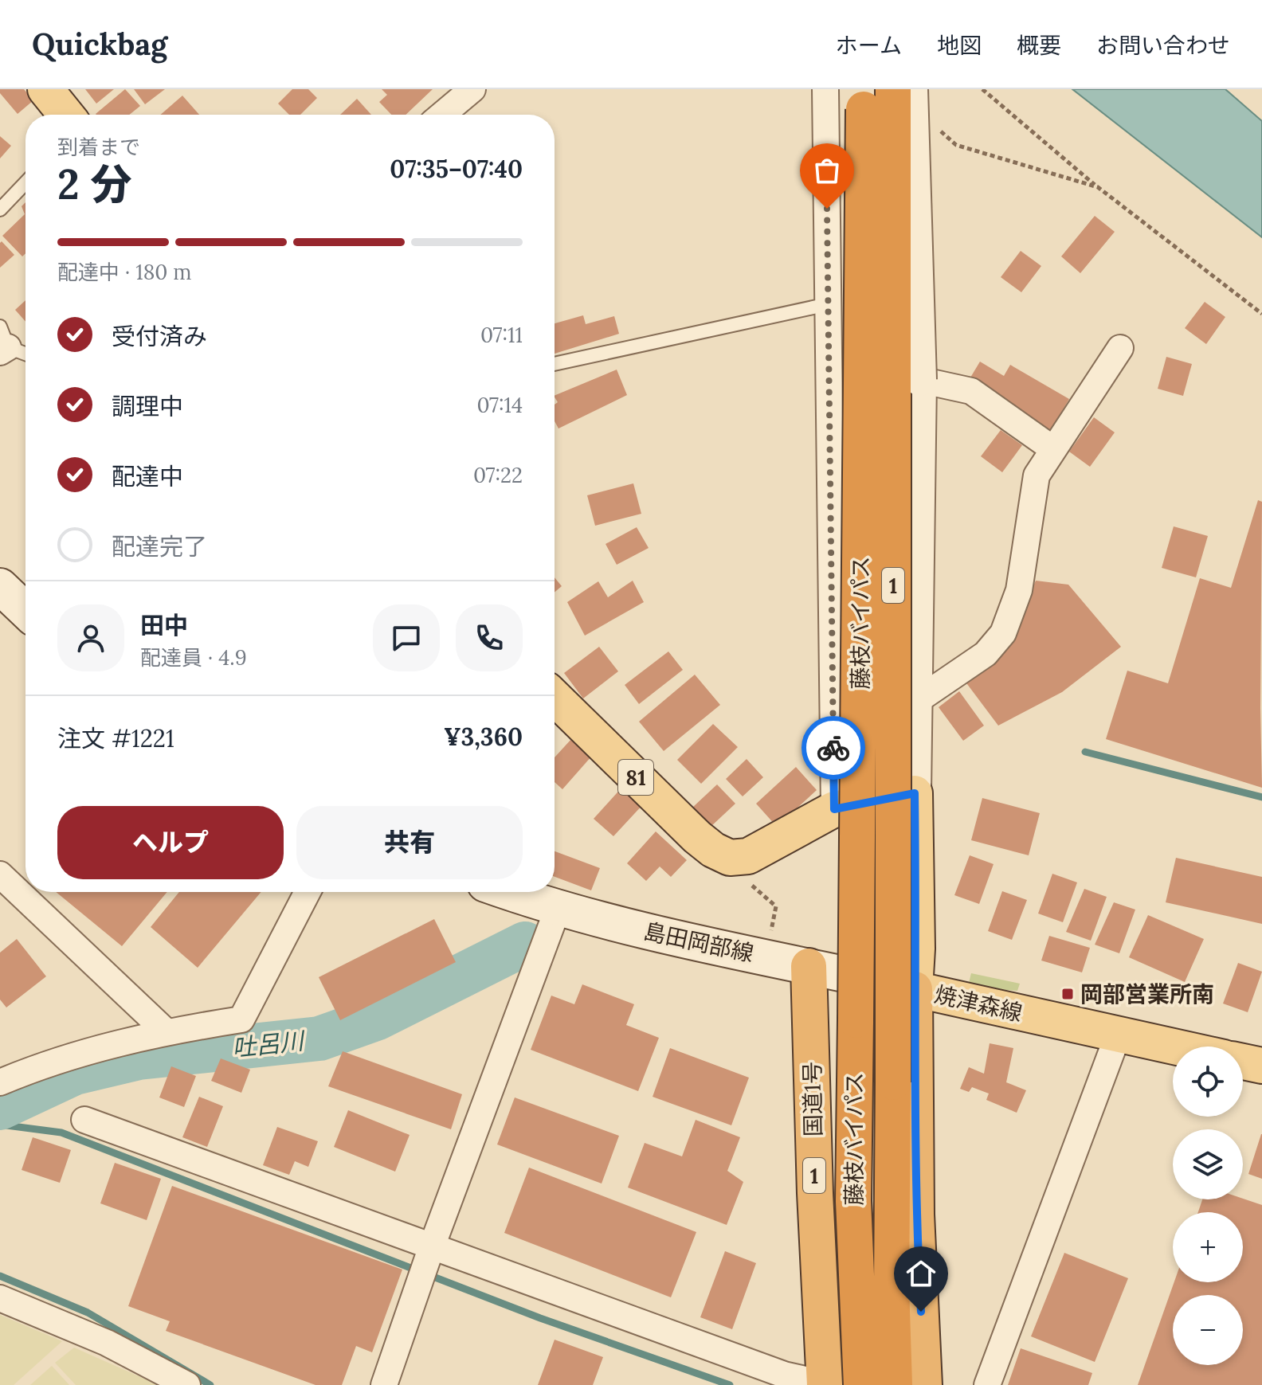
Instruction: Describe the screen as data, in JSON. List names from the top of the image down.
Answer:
{
  "streets": {
    "highway": ["1", "藤枝バイパス", "国道1号"],
    "main road": ["81", "島田岡部線", "焼津森線"]
  },
  "crossings": [
    ["81", "焼津森線"],
    ["島田岡部線", "焼津森線"],
    ["島田岡部線", "国道1号"]
  ],
  "water": ["吐呂川"],
  "places": {
    "transit": ["岡部営業所南"]
  },
  "page": {
    "header": "Quickbag",
    "nav": [
      "ホーム",
      "地図",
      "概要",
      "お問い合わせ"
    ],
    "heading": ["2 分", "到着まで", "07:35–07:40"],
    "panel": [
      "田中",
      "配達員 · 4.9",
      "注文 #1221",
      "¥3,360"
    ],
    "bar": "配達中 · 180 m",
    "list": [
      ["受付済み", "07:11"],
      ["調理中", "07:14"],
      ["配達中", "07:22"],
      "配達完了"
    ],
    "buttons": ["ヘルプ", "共有"],
    "map_buttons": ["+", "−"]
  }
}
